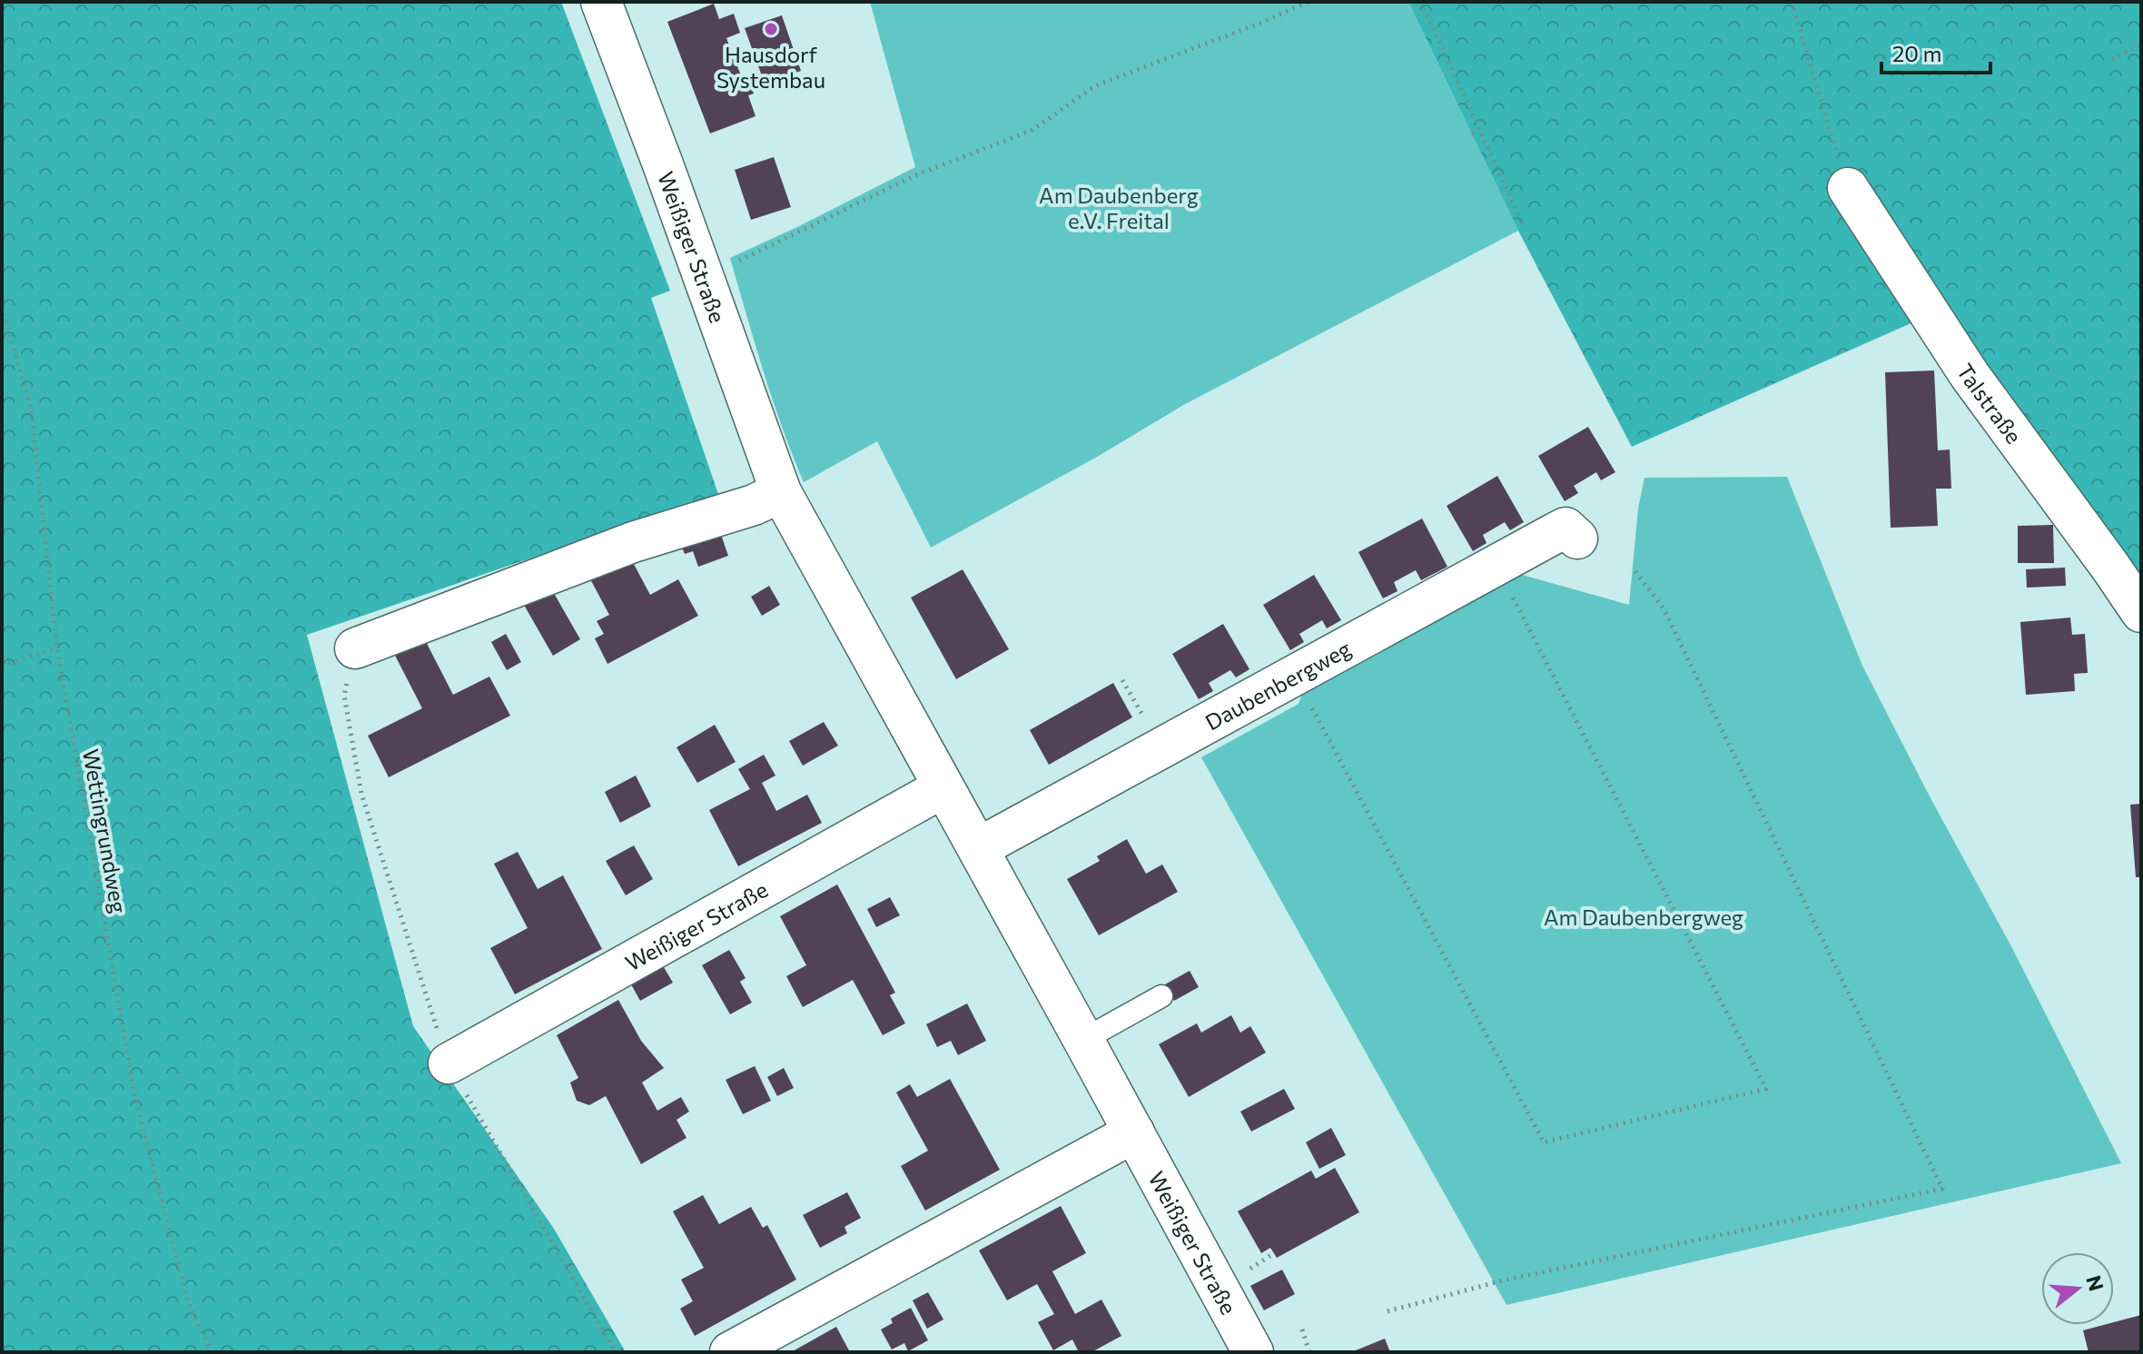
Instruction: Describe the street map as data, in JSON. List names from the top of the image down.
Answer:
{
  "streets": {
    "street": ["Weißiger Straße", "Talstraße", "Daubenbergweg"],
    "path": ["Wettingrundweg"]
  },
  "crossings": [
    ["Weißiger Straße", "Daubenbergweg"]
  ],
  "parks": ["Am Daubenberg e.V. Freital", "Am Daubenbergweg"],
  "places": ["Hausdorf Systembau"],
  "scale_bar": "20 m",
  "north": "right"
}
